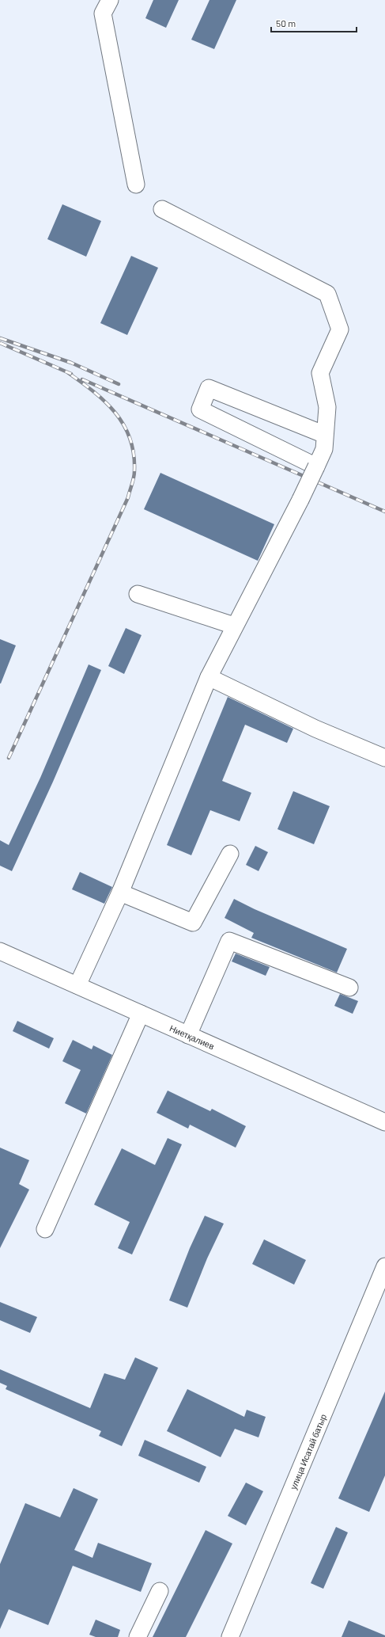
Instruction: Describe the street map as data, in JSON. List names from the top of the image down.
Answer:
{
  "streets": {
    "street": ["Ниетқалиев", "улица Исатай батыр"]
  },
  "scale_bar": "50 m"
}
